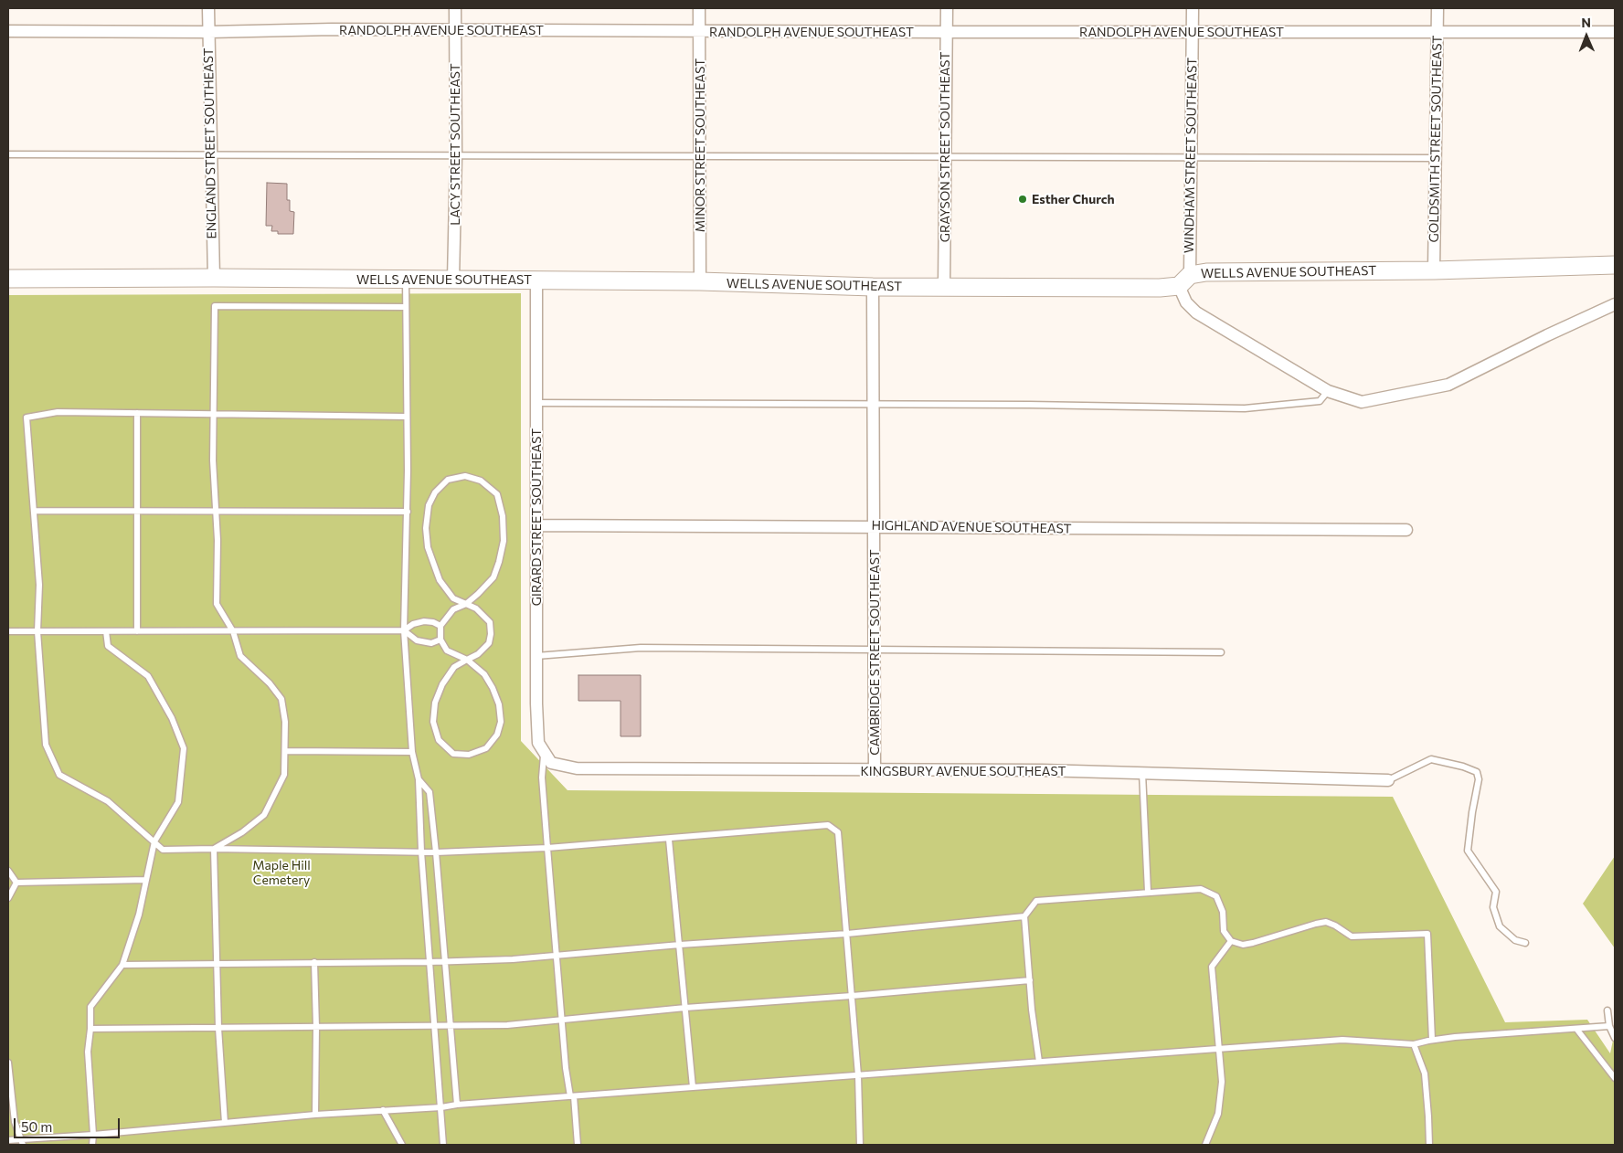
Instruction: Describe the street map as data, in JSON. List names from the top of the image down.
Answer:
{
  "streets": {
    "street": [
      "RANDOLPH AVENUE SOUTHEAST",
      "GOLDSMITH STREET SOUTHEAST",
      "ENGLAND STREET SOUTHEAST",
      "LACY STREET SOUTHEAST",
      "MINOR STREET SOUTHEAST",
      "GRAYSON STREET SOUTHEAST",
      "WINDHAM STREET SOUTHEAST",
      "WELLS AVENUE SOUTHEAST",
      "GIRARD STREET SOUTHEAST",
      "HIGHLAND AVENUE SOUTHEAST",
      "CAMBRIDGE STREET SOUTHEAST",
      "KINGSBURY AVENUE SOUTHEAST"
    ]
  },
  "crossings": [
    ["RANDOLPH AVENUE SOUTHEAST", "GOLDSMITH STREET SOUTHEAST"],
    ["RANDOLPH AVENUE SOUTHEAST", "ENGLAND STREET SOUTHEAST"],
    ["RANDOLPH AVENUE SOUTHEAST", "LACY STREET SOUTHEAST"],
    ["RANDOLPH AVENUE SOUTHEAST", "MINOR STREET SOUTHEAST"],
    ["RANDOLPH AVENUE SOUTHEAST", "GRAYSON STREET SOUTHEAST"],
    ["RANDOLPH AVENUE SOUTHEAST", "WINDHAM STREET SOUTHEAST"],
    ["GOLDSMITH STREET SOUTHEAST", "WELLS AVENUE SOUTHEAST"],
    ["ENGLAND STREET SOUTHEAST", "WELLS AVENUE SOUTHEAST"],
    ["LACY STREET SOUTHEAST", "WELLS AVENUE SOUTHEAST"],
    ["MINOR STREET SOUTHEAST", "WELLS AVENUE SOUTHEAST"],
    ["GRAYSON STREET SOUTHEAST", "WELLS AVENUE SOUTHEAST"],
    ["WINDHAM STREET SOUTHEAST", "WELLS AVENUE SOUTHEAST"],
    ["WELLS AVENUE SOUTHEAST", "GIRARD STREET SOUTHEAST"],
    ["WELLS AVENUE SOUTHEAST", "CAMBRIDGE STREET SOUTHEAST"],
    ["GIRARD STREET SOUTHEAST", "HIGHLAND AVENUE SOUTHEAST"],
    ["GIRARD STREET SOUTHEAST", "KINGSBURY AVENUE SOUTHEAST"],
    ["HIGHLAND AVENUE SOUTHEAST", "CAMBRIDGE STREET SOUTHEAST"],
    ["CAMBRIDGE STREET SOUTHEAST", "KINGSBURY AVENUE SOUTHEAST"]
  ],
  "parks": ["Maple Hill Cemetery"],
  "places": ["Esther Church"],
  "scale_bar": "50 m",
  "north": "top"
}
